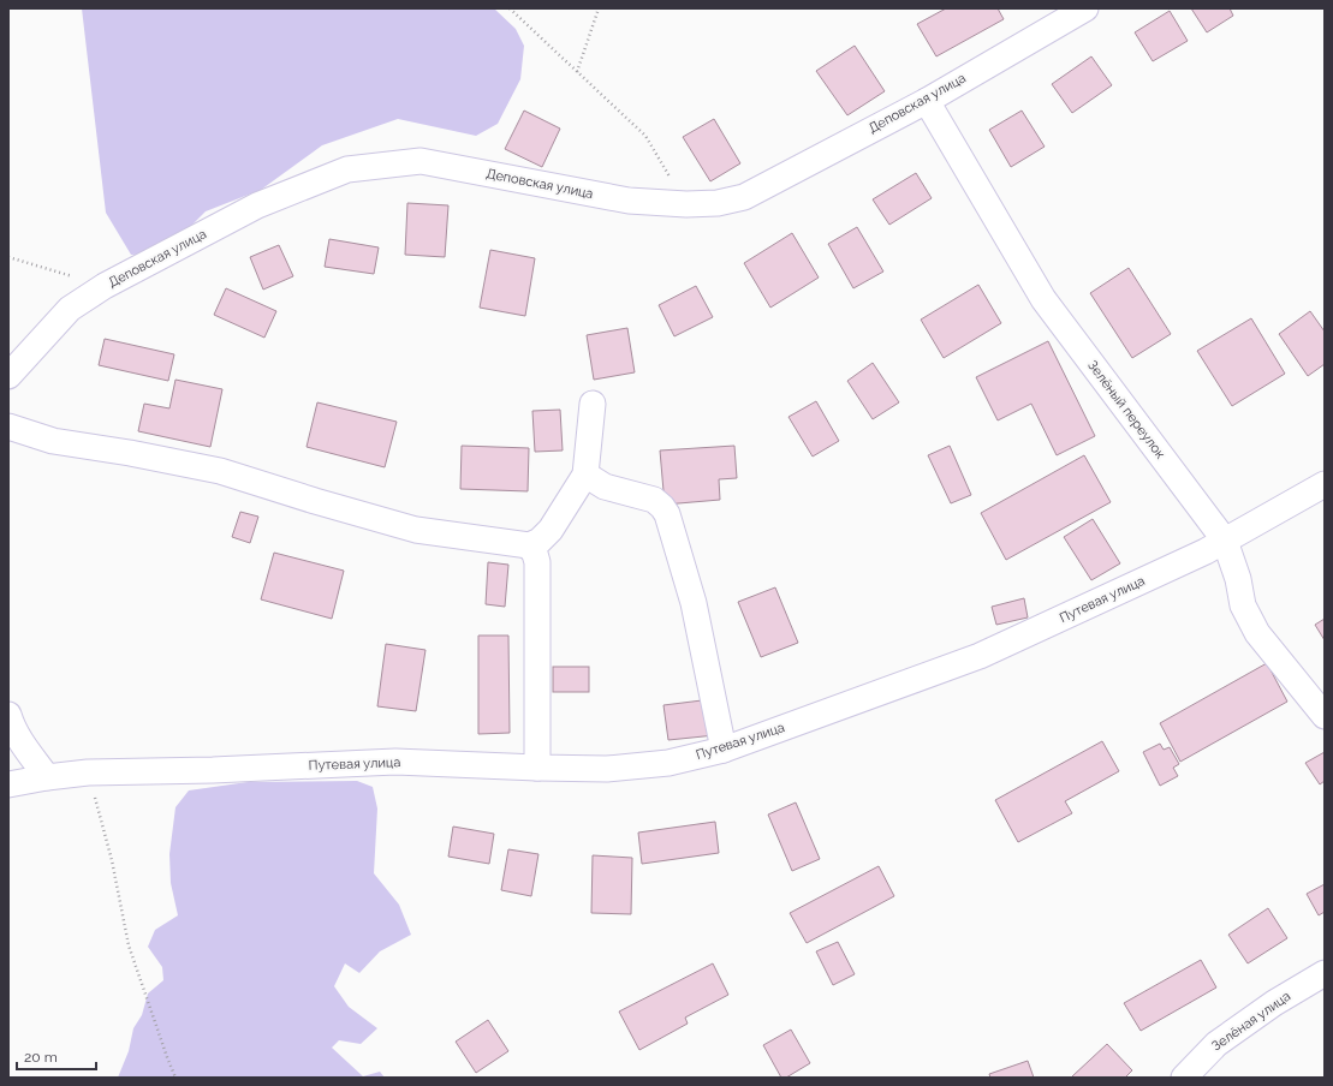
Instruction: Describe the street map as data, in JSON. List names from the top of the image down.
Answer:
{
  "streets": {
    "street": [
      "Деповская улица",
      "Зелёный переулок",
      "Путевая улица",
      "Зелёная улица"
    ]
  },
  "crossings": [
    ["Деповская улица", "Зелёный переулок"],
    ["Зелёный переулок", "Путевая улица"]
  ],
  "scale_bar": "20 m"
}
